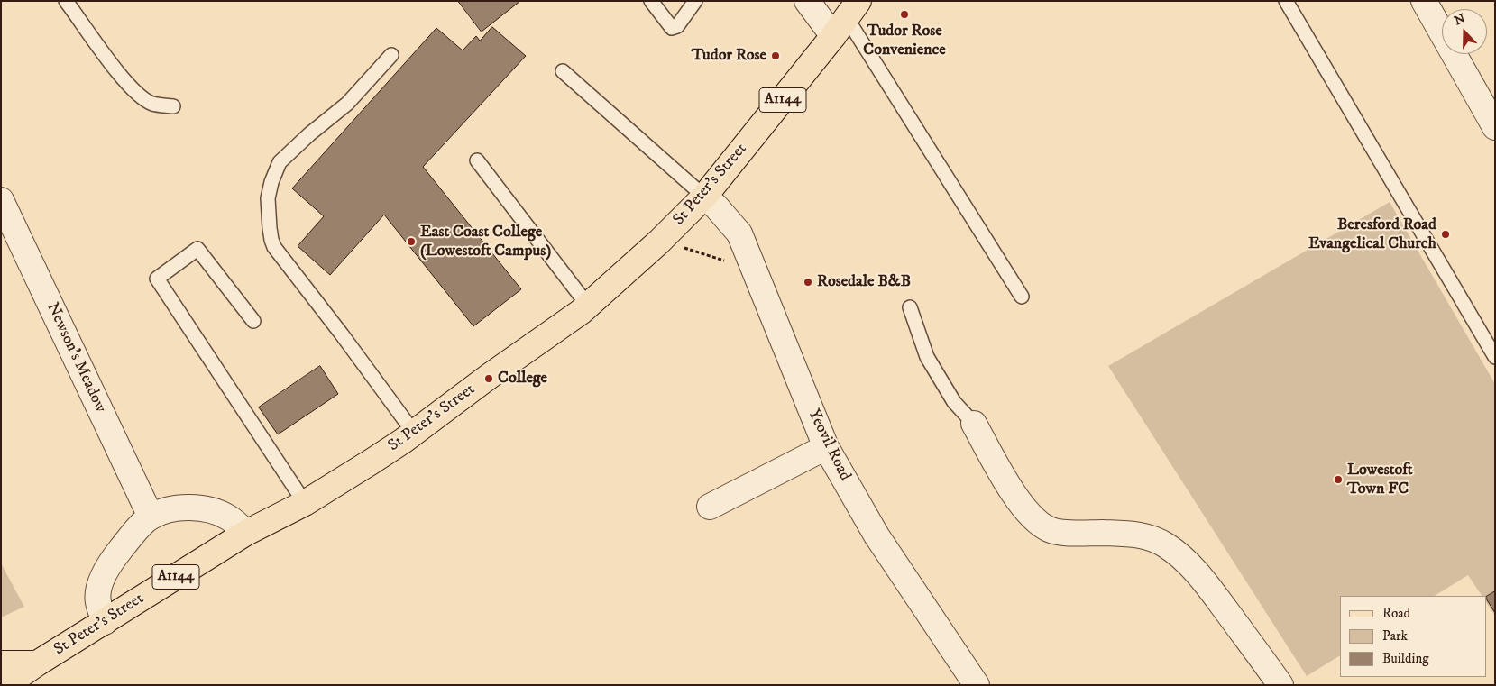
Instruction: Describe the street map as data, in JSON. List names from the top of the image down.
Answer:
{
  "streets": {
    "main road": ["A1144", "St Peter's Street"],
    "street": ["Newson's Meadow", "Yeovil Road"]
  },
  "crossings": [
    ["St Peter's Street", "Yeovil Road"]
  ],
  "places": [
    "Tudor Rose Convenience",
    "Tudor Rose",
    "Beresford Road Evangelical Church",
    "East Coast College (Lowestoft Campus)",
    "Rosedale B&B",
    "College",
    "Lowestoft Town FC"
  ],
  "legend": ["Road", "Park", "Building"],
  "north": "top"
}
